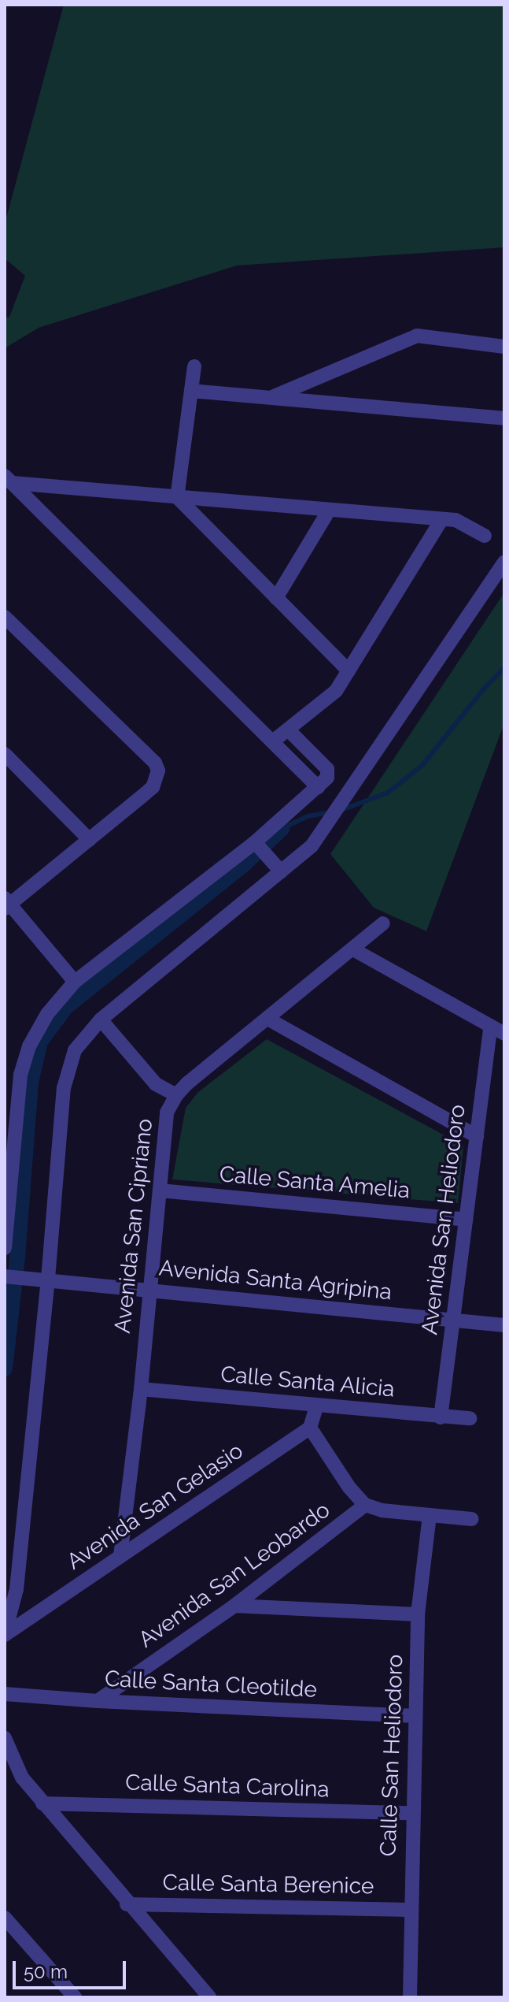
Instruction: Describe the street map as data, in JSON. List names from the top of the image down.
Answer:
{
  "streets": {
    "street": [
      "Calle Santa Amelia",
      "Avenida San Heliodoro",
      "Avenida San Cipriano",
      "Avenida Santa Agripina",
      "Calle Santa Alicia",
      "Avenida San Gelasio",
      "Avenida San Leobardo",
      "Calle Santa Cleotilde",
      "Calle San Heliodoro",
      "Calle Santa Carolina",
      "Calle Santa Berenice"
    ]
  },
  "crossings": [
    ["Calle Santa Amelia", "Avenida San Heliodoro"],
    ["Calle Santa Amelia", "Avenida San Cipriano"],
    ["Avenida San Heliodoro", "Avenida Santa Agripina"],
    ["Avenida San Heliodoro", "Calle Santa Alicia"],
    ["Avenida San Cipriano", "Avenida Santa Agripina"],
    ["Avenida San Cipriano", "Calle Santa Alicia"],
    ["Avenida San Cipriano", "Avenida San Gelasio"],
    ["Avenida San Leobardo", "Calle Santa Cleotilde"],
    ["Calle Santa Cleotilde", "Calle San Heliodoro"],
    ["Calle San Heliodoro", "Calle Santa Carolina"],
    ["Calle San Heliodoro", "Calle Santa Berenice"]
  ],
  "scale_bar": "50 m"
}
